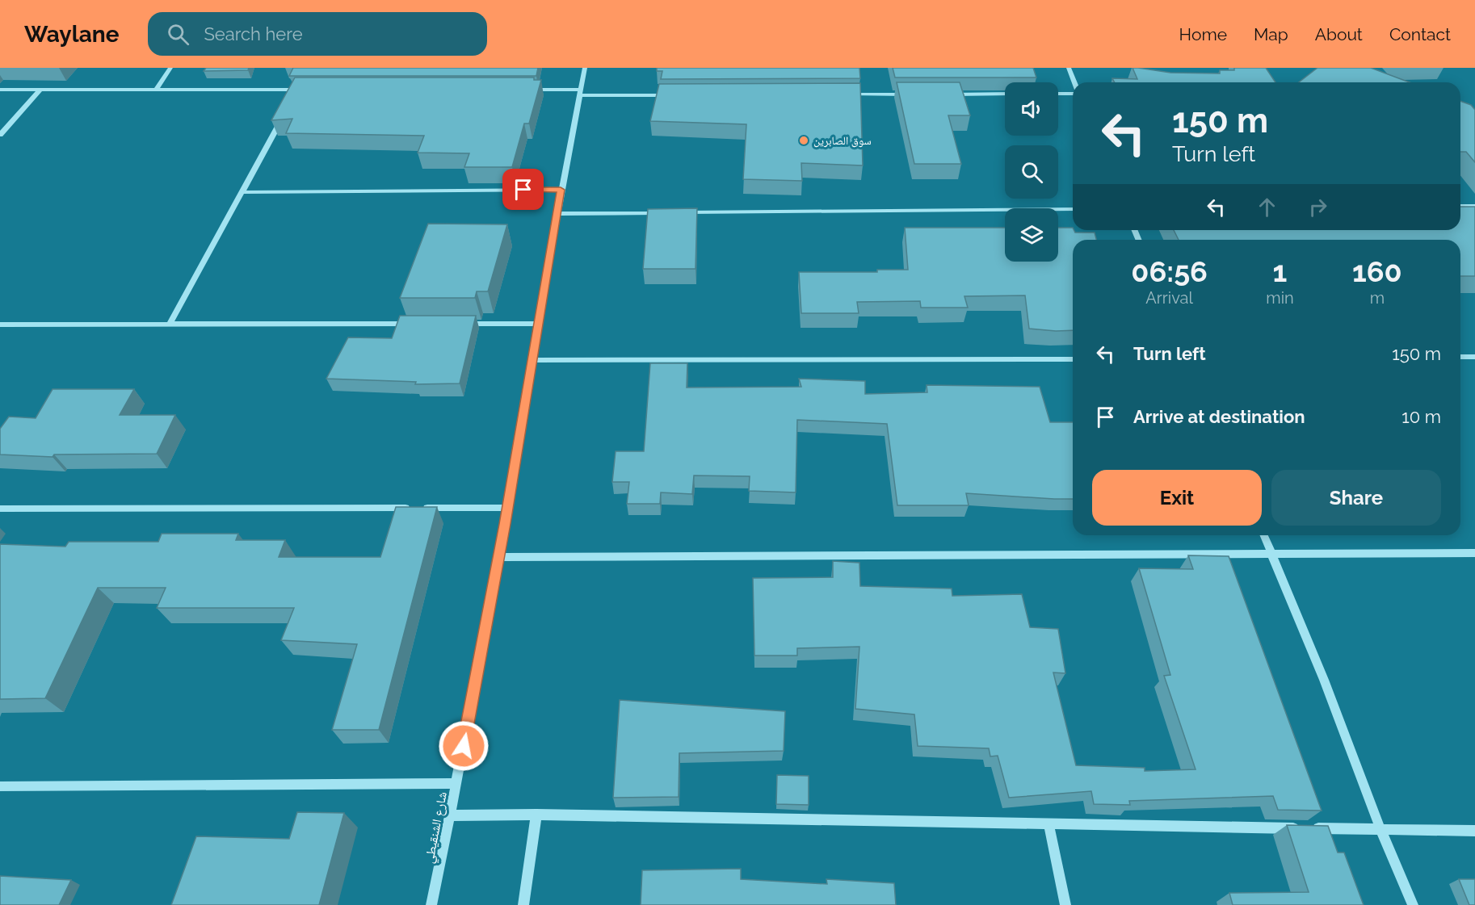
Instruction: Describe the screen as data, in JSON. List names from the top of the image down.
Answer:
{
  "streets": {
    "street": ["شارع الشنقيطي"]
  },
  "places": ["سوق الصابرين"],
  "page": {
    "header": "Waylane",
    "search": "Search here",
    "nav": [
      "Home",
      "Map",
      "About",
      "Contact"
    ],
    "turn": ["150 m", "Turn left"],
    "eta": [
      "06:56",
      "Arrival",
      "1",
      "min",
      "160",
      "m"
    ],
    "list": [
      {
        "name": "Turn left",
        "value": "150 m"
      },
      {
        "name": "Arrive at destination",
        "value": "10 m"
      }
    ],
    "buttons": ["Exit", "Share"]
  }
}
